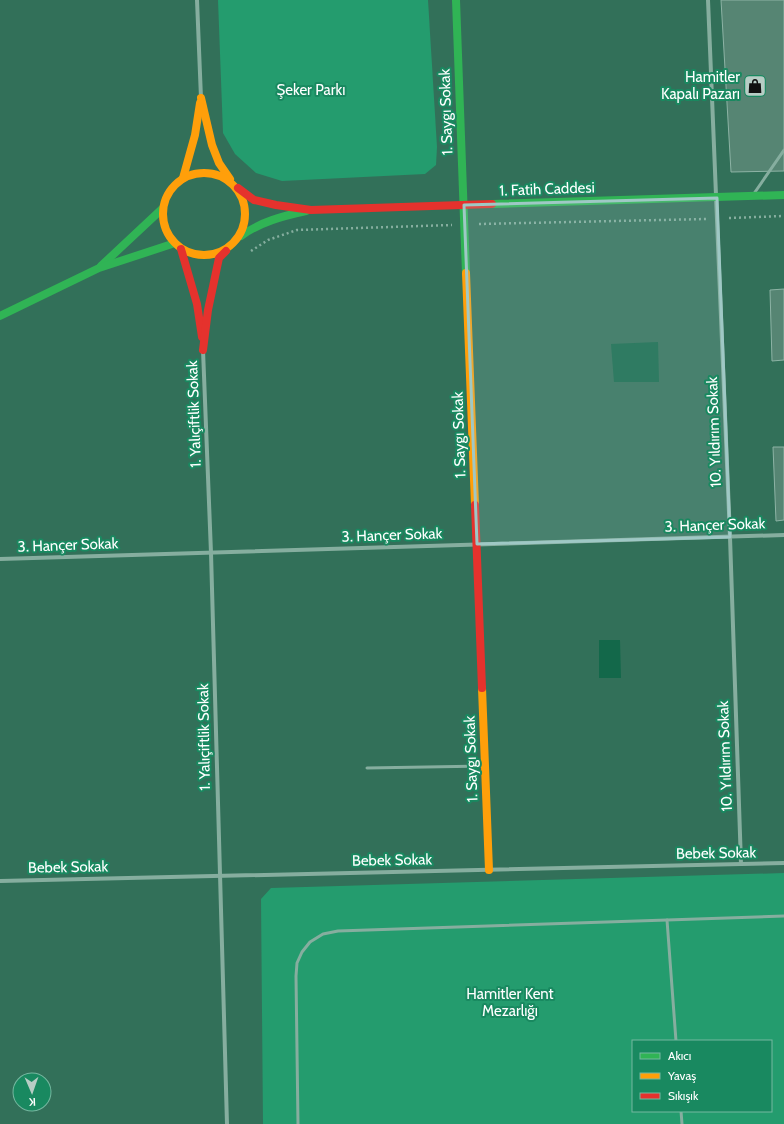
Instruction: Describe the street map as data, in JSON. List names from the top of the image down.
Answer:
{
  "streets": {
    "street": [
      "1. Saygı Sokak",
      "1. Fatih Caddesi",
      "1. Yalıçiftlik Sokak",
      "10. Yıldırım Sokak",
      "3. Hançer Sokak",
      "Bebek Sokak"
    ]
  },
  "crossings": [
    ["1. Saygı Sokak", "1. Fatih Caddesi"],
    ["1. Saygı Sokak", "3. Hançer Sokak"],
    ["1. Saygı Sokak", "Bebek Sokak"],
    ["1. Fatih Caddesi", "10. Yıldırım Sokak"],
    ["1. Yalıçiftlik Sokak", "3. Hançer Sokak"],
    ["1. Yalıçiftlik Sokak", "Bebek Sokak"],
    ["10. Yıldırım Sokak", "3. Hançer Sokak"],
    ["10. Yıldırım Sokak", "Bebek Sokak"]
  ],
  "parks": ["Şeker Parkı", "Hamitler Kent Mezarlığı"],
  "places": {
    "shop": ["Hamitler Kapalı Pazarı"]
  },
  "legend": ["Akıcı", "Yavaş", "Sıkışık"],
  "north": "bottom"
}
